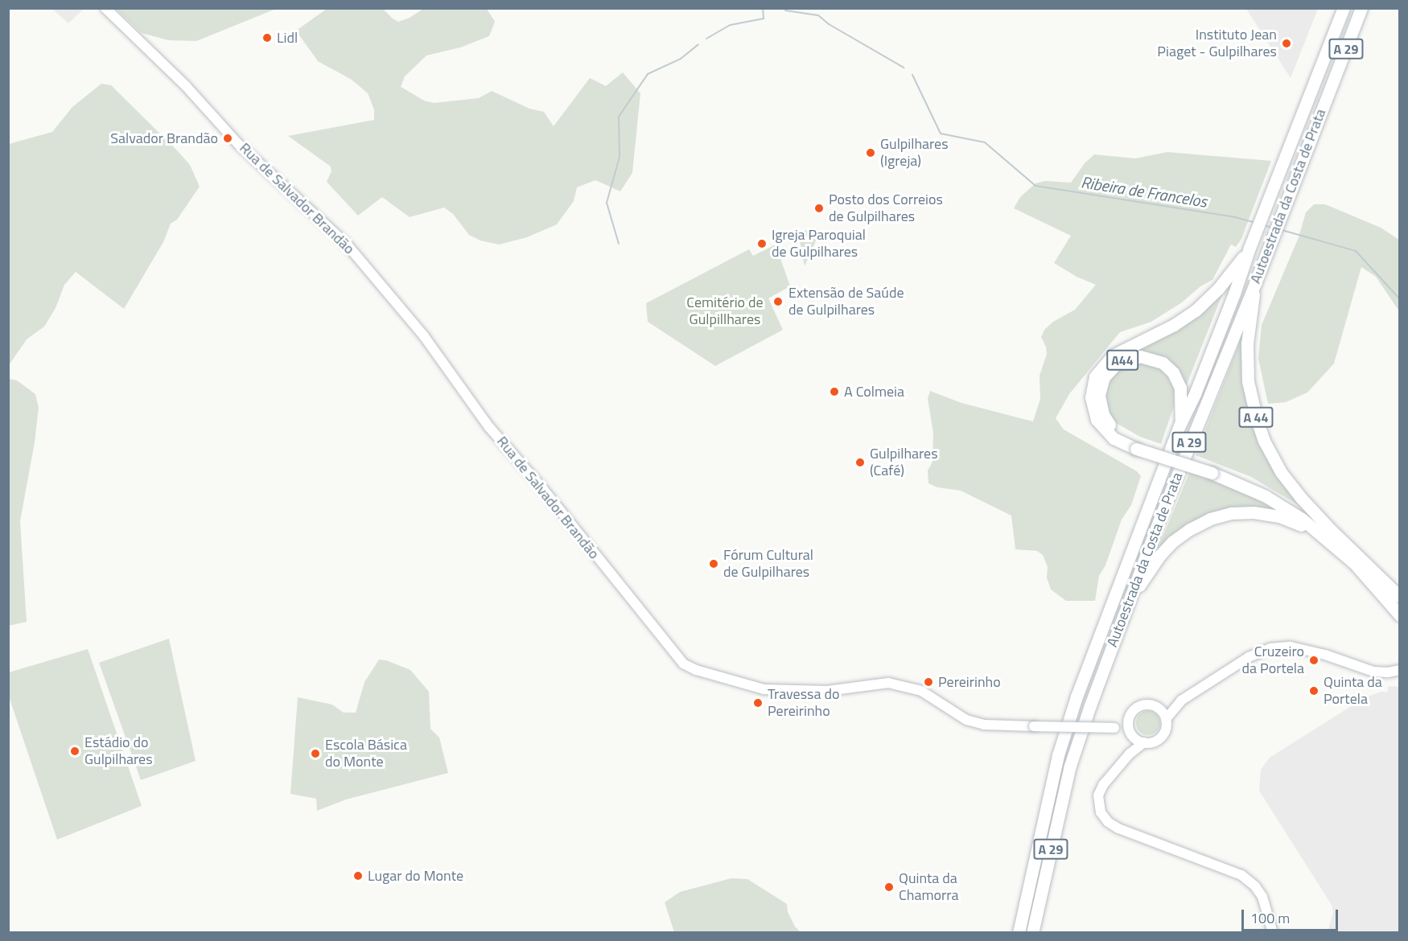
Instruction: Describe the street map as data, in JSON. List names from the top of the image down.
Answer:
{
  "streets": {
    "highway": [
      "A 29",
      "Autoestrada da Costa de Prata",
      "A44",
      "A 44"
    ],
    "main road": ["Rua de Salvador Brandão"]
  },
  "crossings": [
    ["Autoestrada da Costa de Prata", "A44"],
    ["Autoestrada da Costa de Prata", "A 44"]
  ],
  "water": ["Ribeira de Francelos"],
  "parks": ["Cemitério de Gulpillhares"],
  "places": [
    "Lidl",
    "Instituto Jean Piaget - Gulpilhares",
    "Salvador Brandão",
    "Gulpilhares (Igreja)",
    "Posto dos Correios de Gulpilhares",
    "Igreja Paroquial de Gulpilhares",
    "Extensão de Saúde de Gulpilhares",
    "A Colmeia",
    "Gulpilhares (Café)",
    "Fórum Cultural de Gulpilhares",
    "Cruzeiro da Portela",
    "Pereirinho",
    "Quinta da Portela",
    "Travessa do Pereirinho",
    "Estádio do Gulpilhares",
    "Escola Básica do Monte",
    "Lugar do Monte",
    "Quinta da Chamorra"
  ],
  "scale_bar": "100 m"
}
